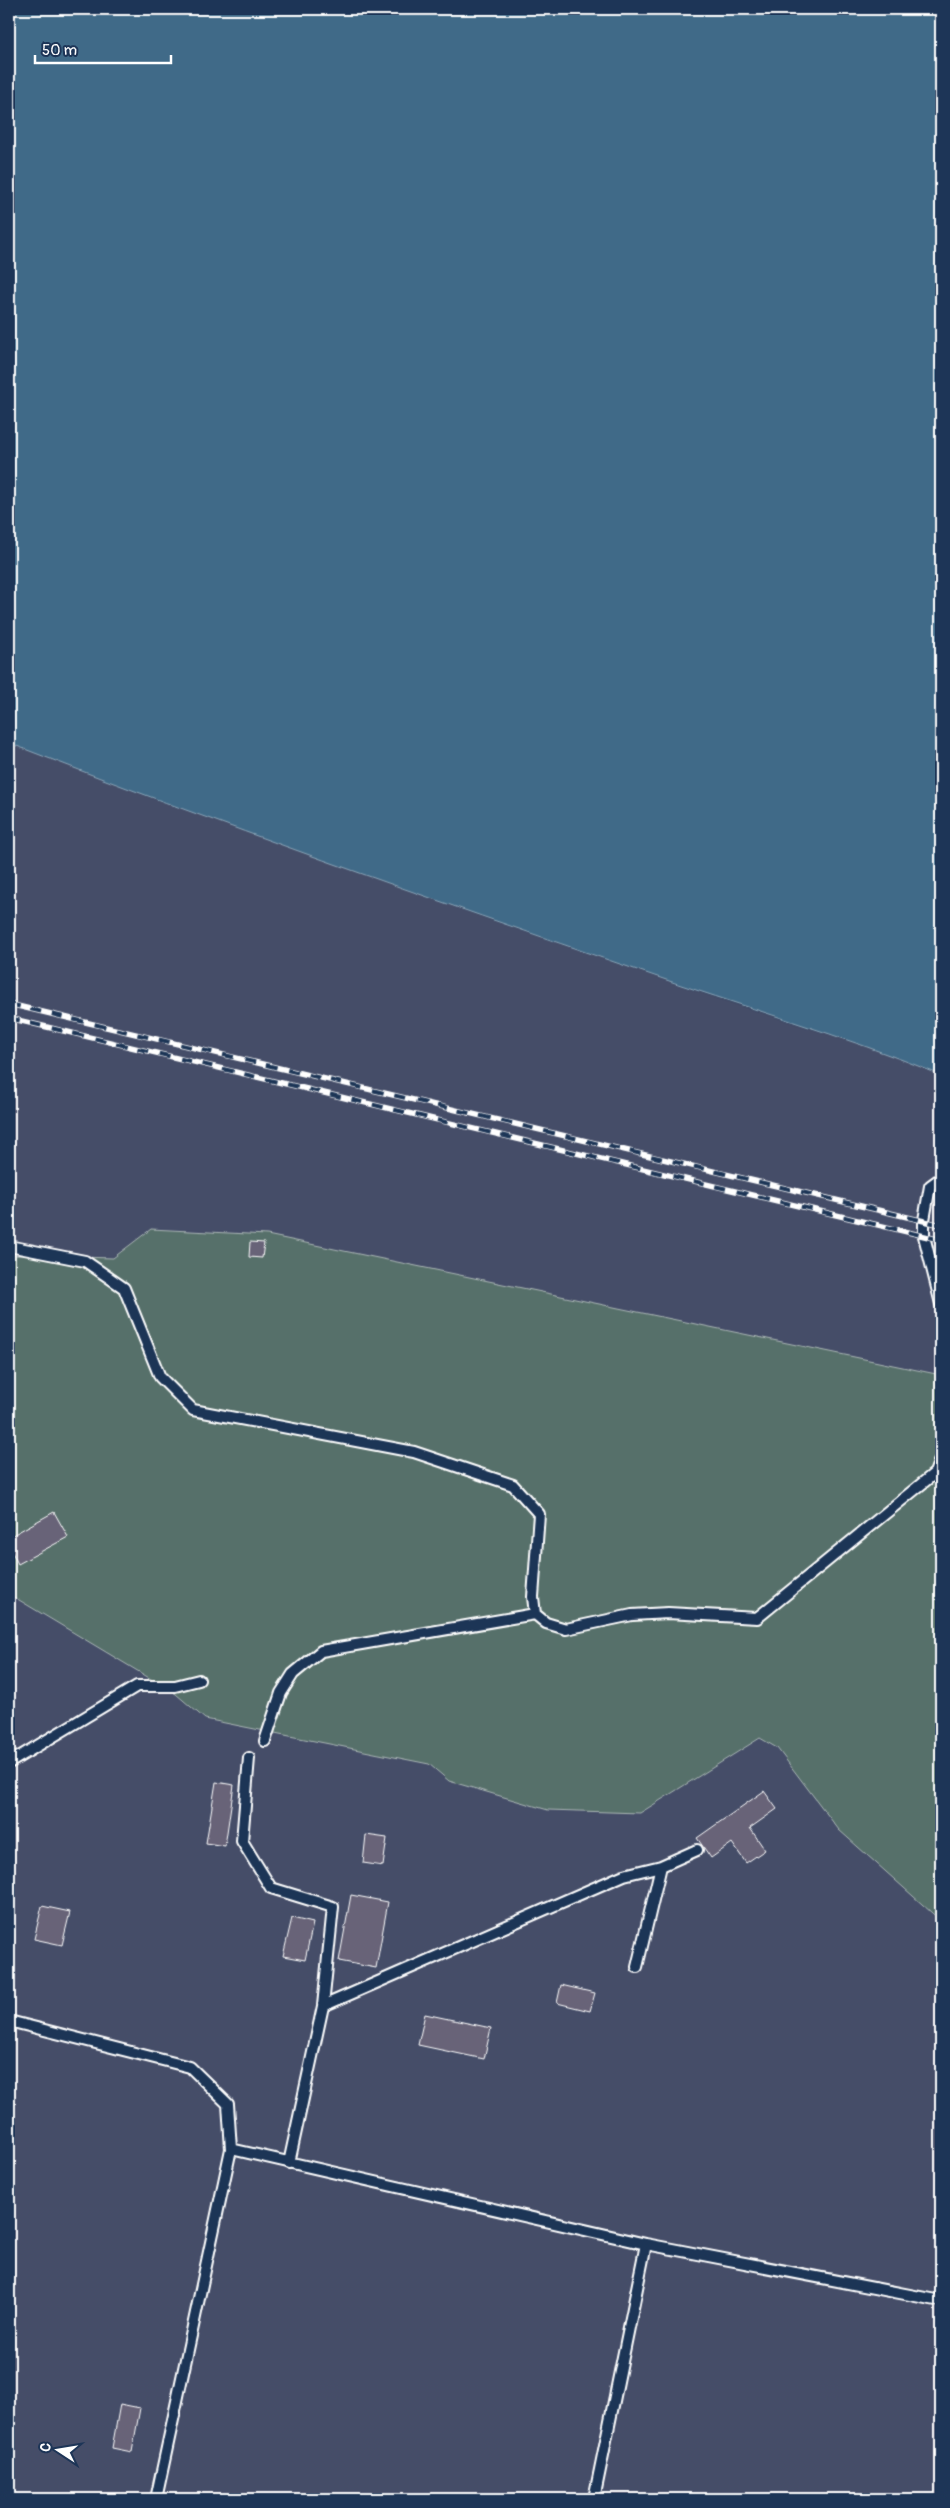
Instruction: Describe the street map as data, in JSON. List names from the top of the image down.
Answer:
{
  "scale_bar": "50 m",
  "north": "left"
}
